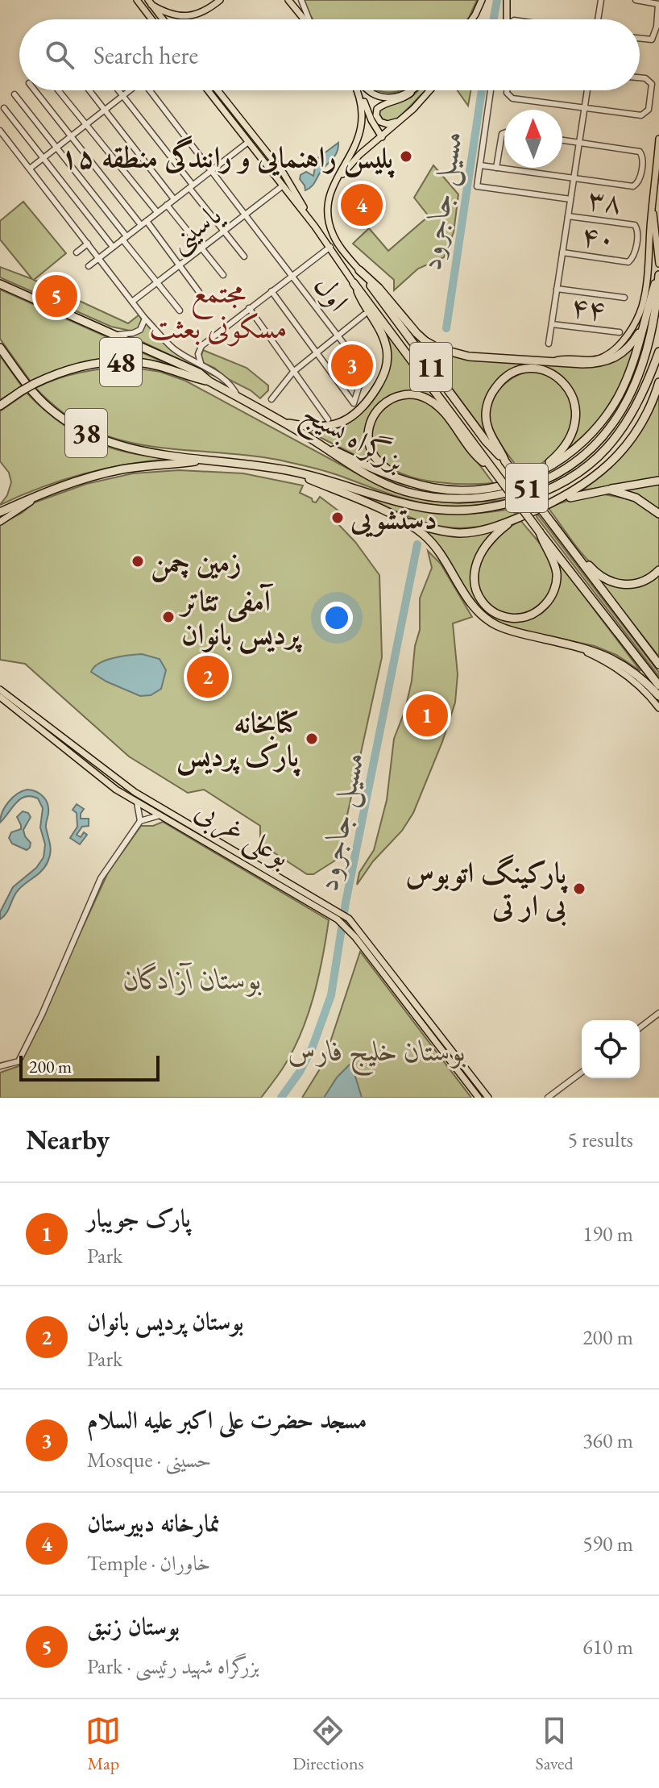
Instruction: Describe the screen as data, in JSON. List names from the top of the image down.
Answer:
{
  "streets": {
    "highway": [
      "48",
      "11",
      "38",
      "بزرگراه بسیج",
      "51"
    ],
    "main road": ["بوعلی غربی"],
    "street": [
      "۳۸",
      "یاسینی",
      "۴۰",
      "اول",
      "۴۴"
    ]
  },
  "crossings": [
    ["۳۸", "۴۰"],
    ["یاسینی", "اول"],
    ["48", "بزرگراه بسیج"],
    ["38", "بزرگراه بسیج"]
  ],
  "districts": ["مجتمع مسکونی بعثت"],
  "water": ["مسیل جاجرود"],
  "parks": ["بوستان آزادگان", "بوستان خلیج فارس"],
  "places": [
    "پلیس راهنمایی و رانندگی منطقه ۱۵",
    "دستشویی",
    "زمین چمن",
    "آمفی تئاتر پردیس بانوان",
    "کتابخانه پارک پردیس",
    "پارکینگ اتوبوس بی ار تی"
  ],
  "scale_bar": "200 m",
  "north": "top",
  "page": {
    "search": "Search here",
    "pins": [
      "4",
      "5",
      "3",
      "2",
      "1"
    ],
    "scale": "200 m",
    "heading": ["Nearby", "5 results"],
    "list": [
      {
        "mark": "1",
        "name": "پارک جویبار",
        "note": "Park",
        "value": "190 m"
      },
      {
        "mark": "2",
        "name": "بوستان پردیس بانوان",
        "note": "Park",
        "value": "200 m"
      },
      {
        "mark": "3",
        "name": "مسجد حضرت علی اکبر علیه السلام",
        "note": "Mosque · حسینی",
        "value": "360 m"
      },
      {
        "mark": "4",
        "name": "نمارخانه دبیرستان",
        "note": "Temple · خاوران",
        "value": "590 m"
      },
      {
        "mark": "5",
        "name": "بوستان زنبق",
        "note": "Park · بزرگراه شهید رئیسی",
        "value": "610 m"
      }
    ],
    "nav": ["Map", "Directions", "Saved"]
  }
}
